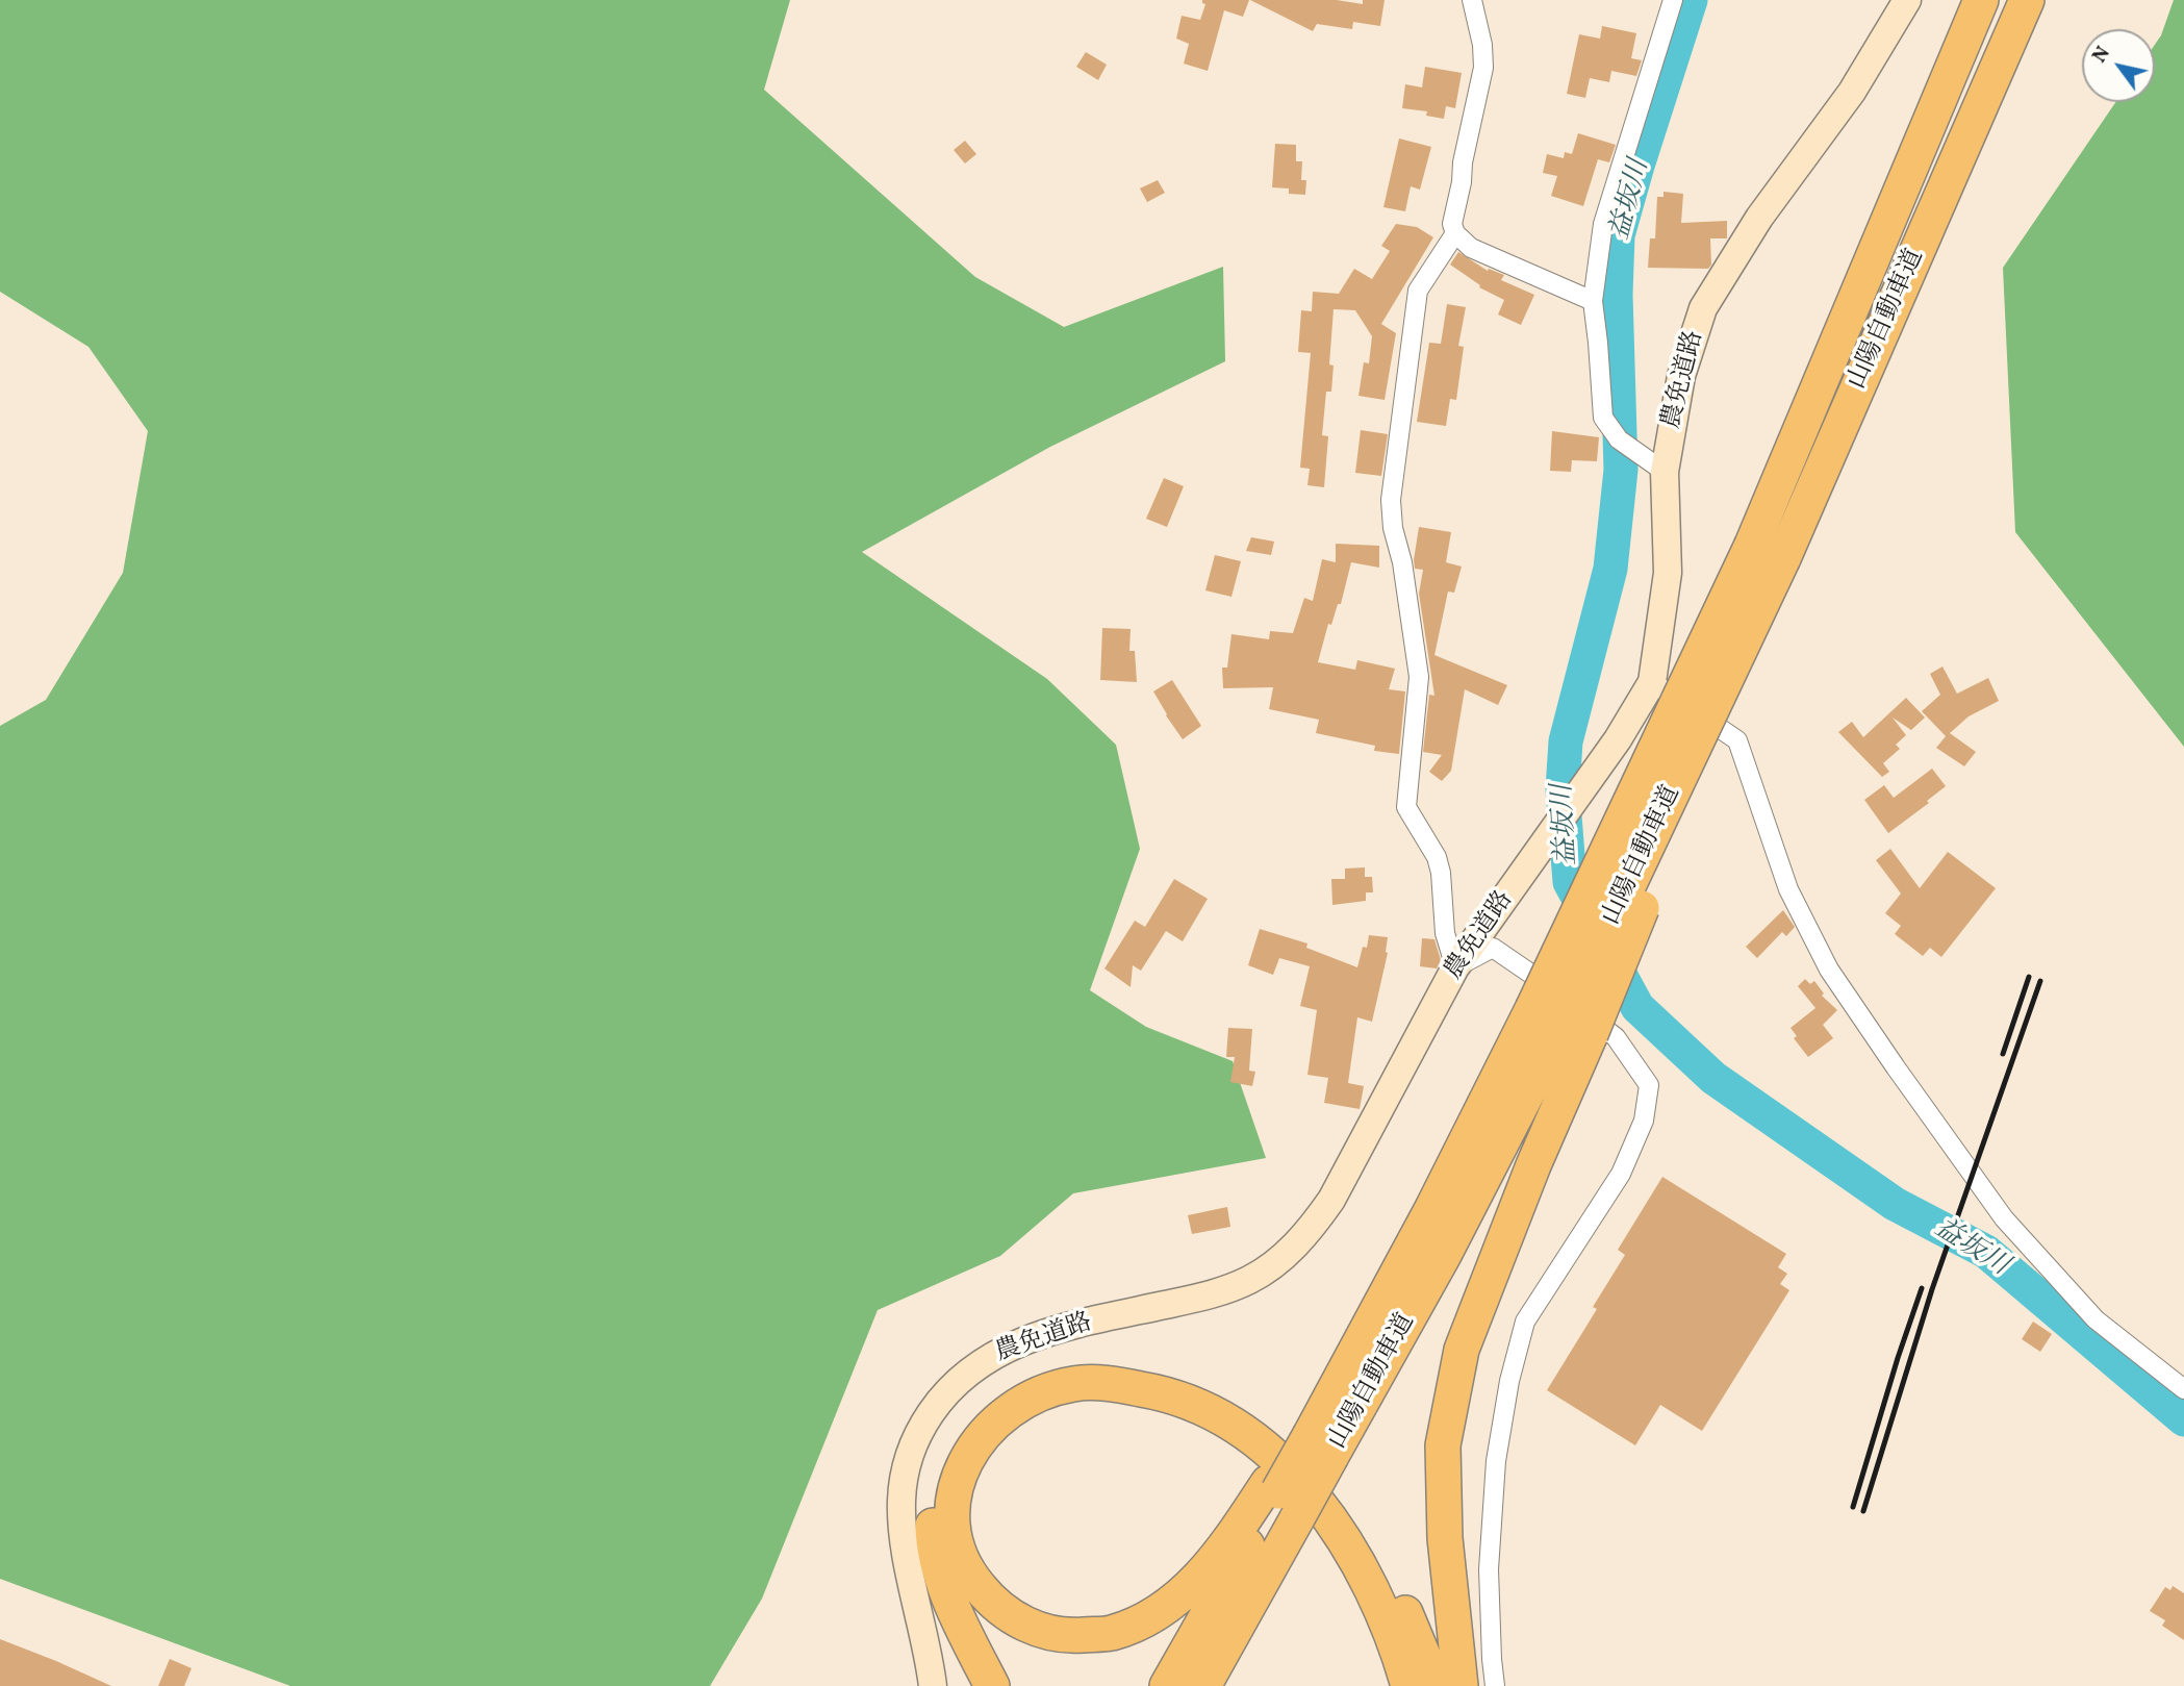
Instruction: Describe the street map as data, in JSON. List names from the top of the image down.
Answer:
{
  "streets": {
    "highway": ["山陽自動車道"],
    "street": ["農免道路"]
  },
  "water": ["益坂川"],
  "north": "top left"
}
